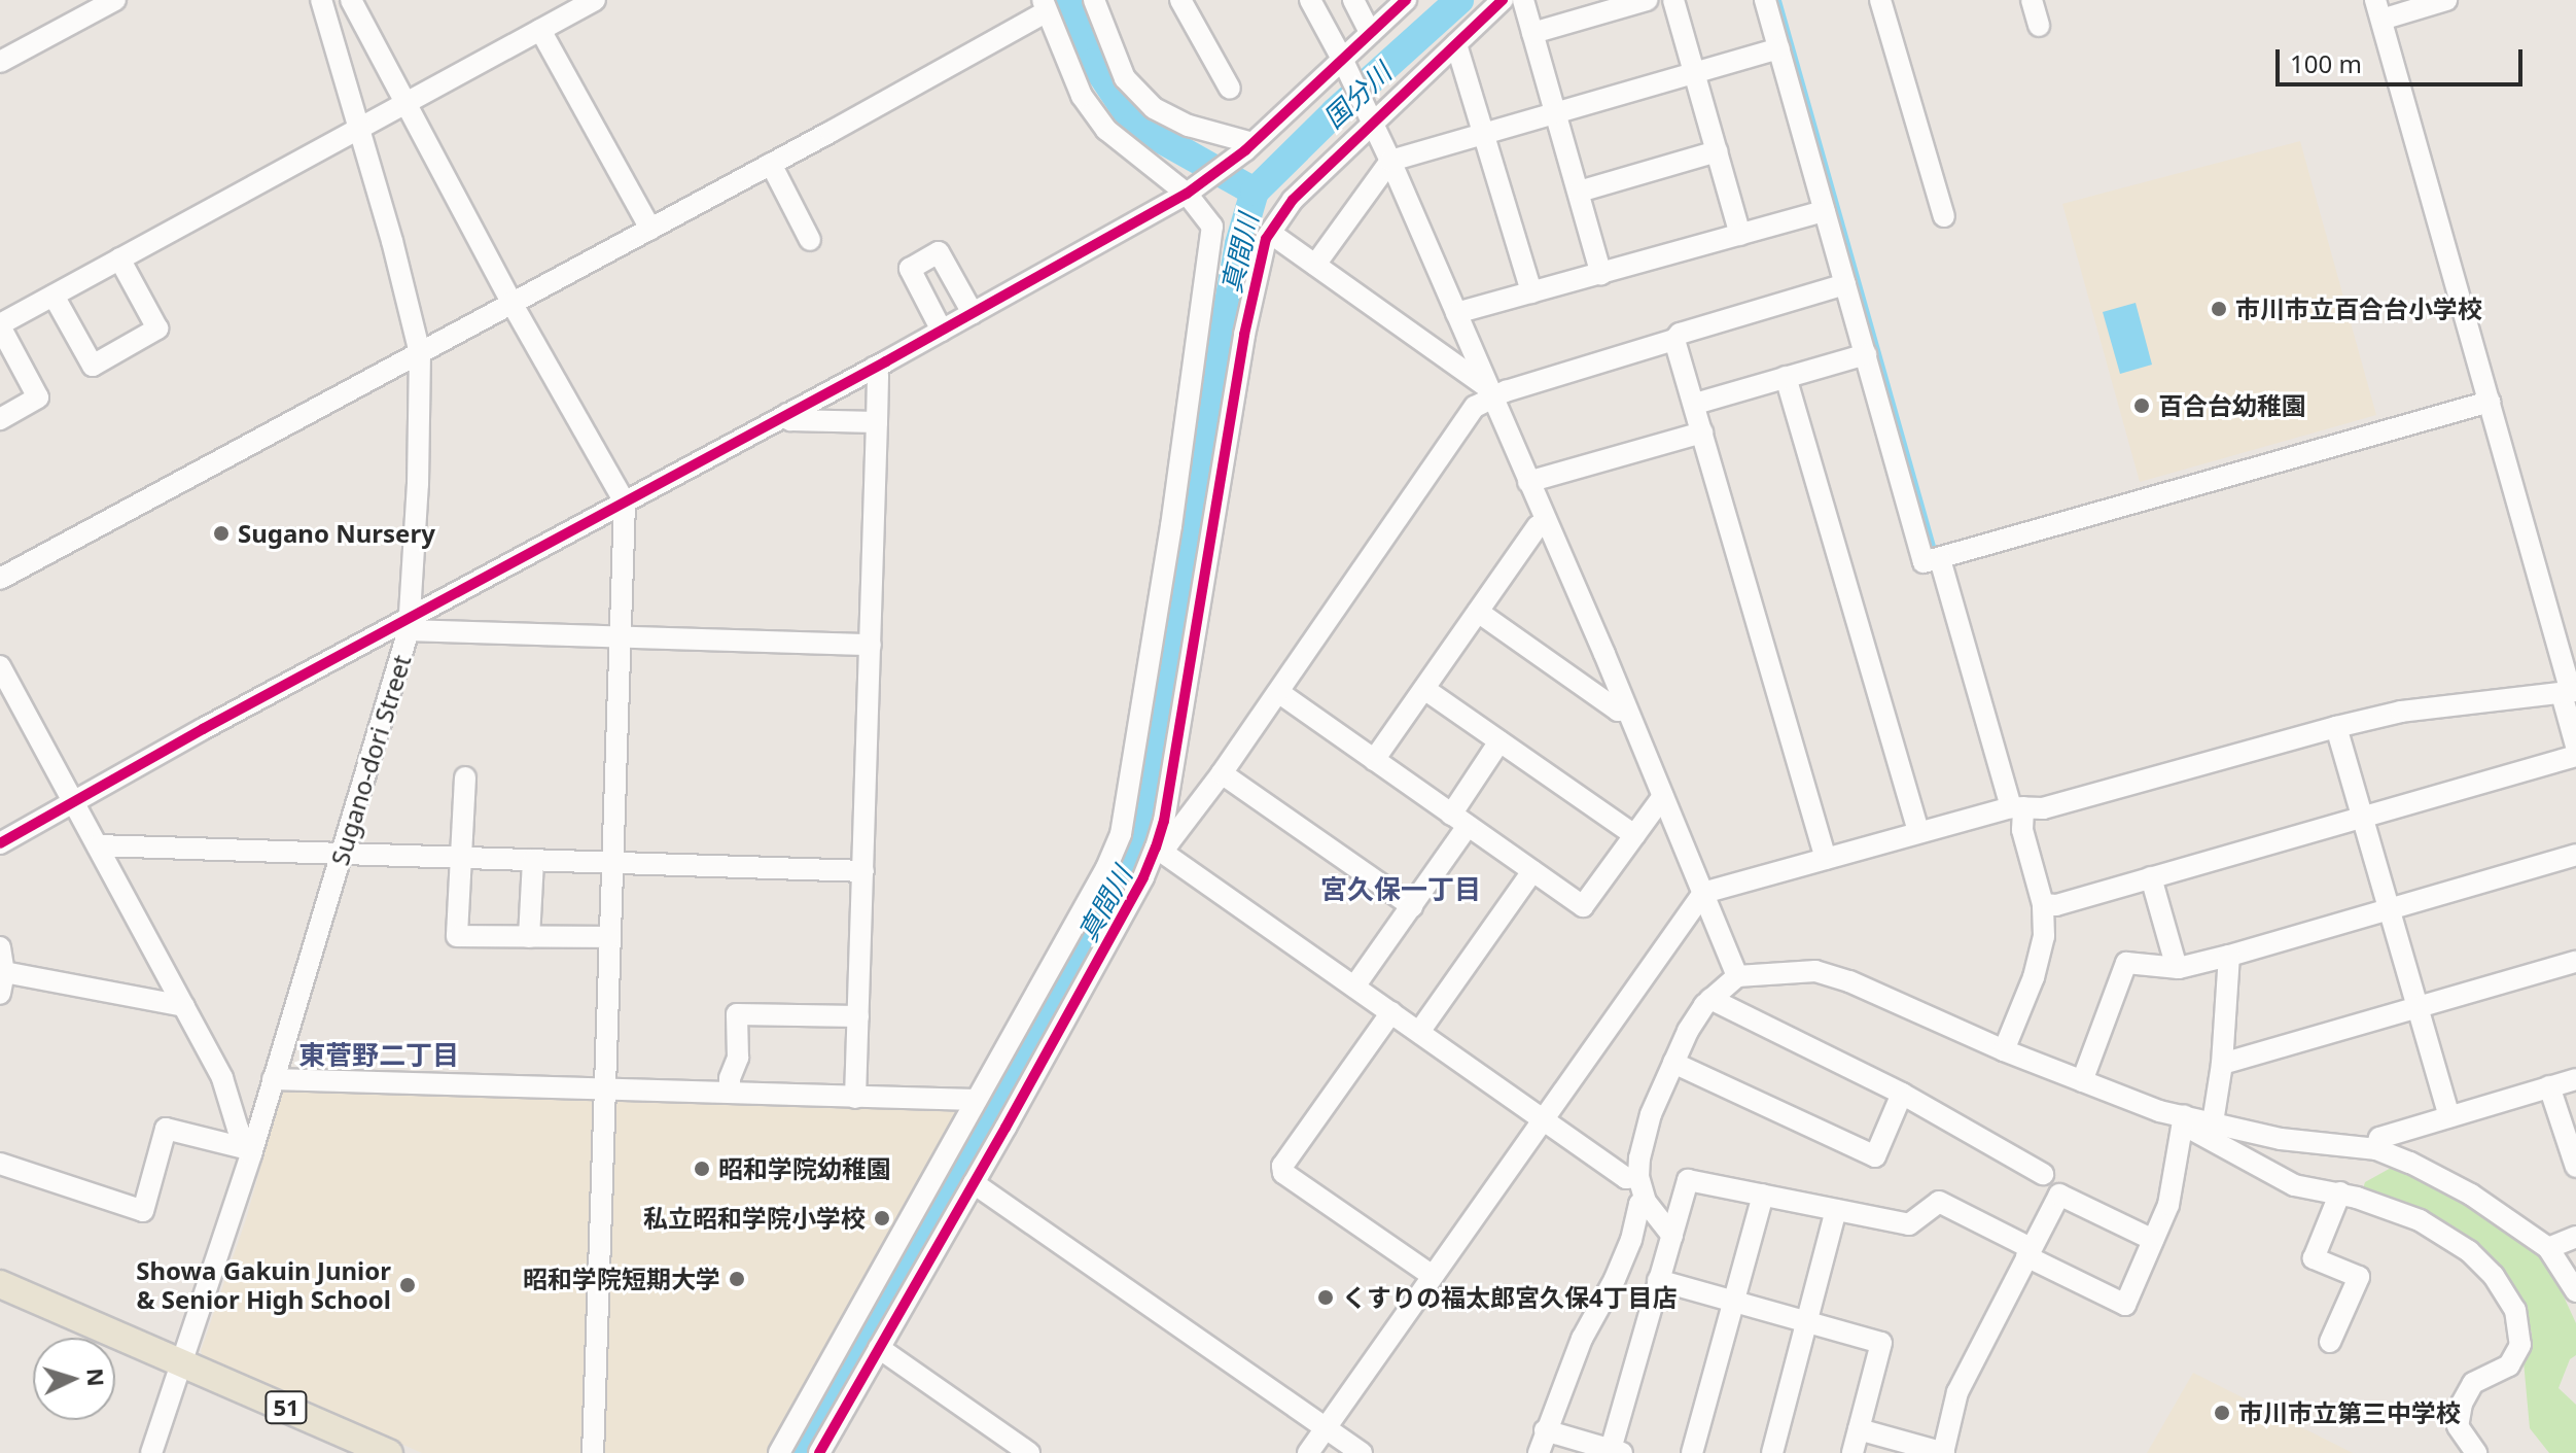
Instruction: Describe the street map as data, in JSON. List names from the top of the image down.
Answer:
{
  "streets": {
    "main road": ["51"],
    "street": ["Sugano-dori Street"]
  },
  "crossings": [
    ["Sugano-dori Street", "51"]
  ],
  "districts": ["宮久保一丁目", "東菅野二丁目"],
  "water": ["国分川", "真間川"],
  "places": [
    "市川市立百合台小学校",
    "百合台幼稚園",
    "Sugano Nursery",
    "昭和学院幼稚園",
    "私立昭和学院小学校",
    "昭和学院短期大学",
    "Showa Gakuin Junior & Senior High School",
    "くすりの福太郎宮久保4丁目店",
    "市川市立第三中学校"
  ],
  "scale_bar": "100 m",
  "north": "right"
}
